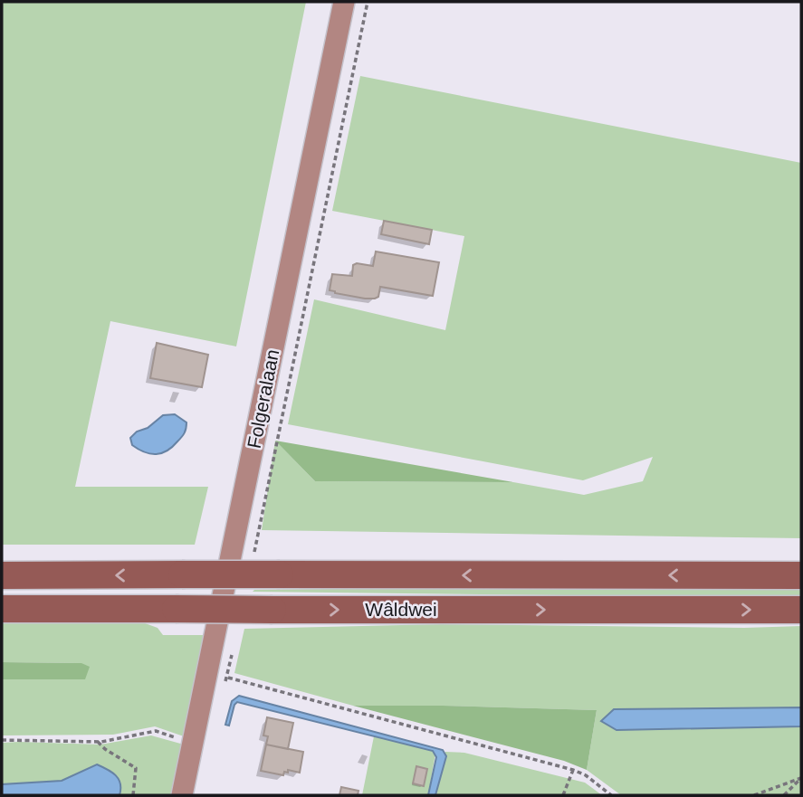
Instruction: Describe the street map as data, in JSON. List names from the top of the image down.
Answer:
{
  "streets": {
    "highway": ["Wâldwei"],
    "main road": ["Folgeralaan"]
  }
}
